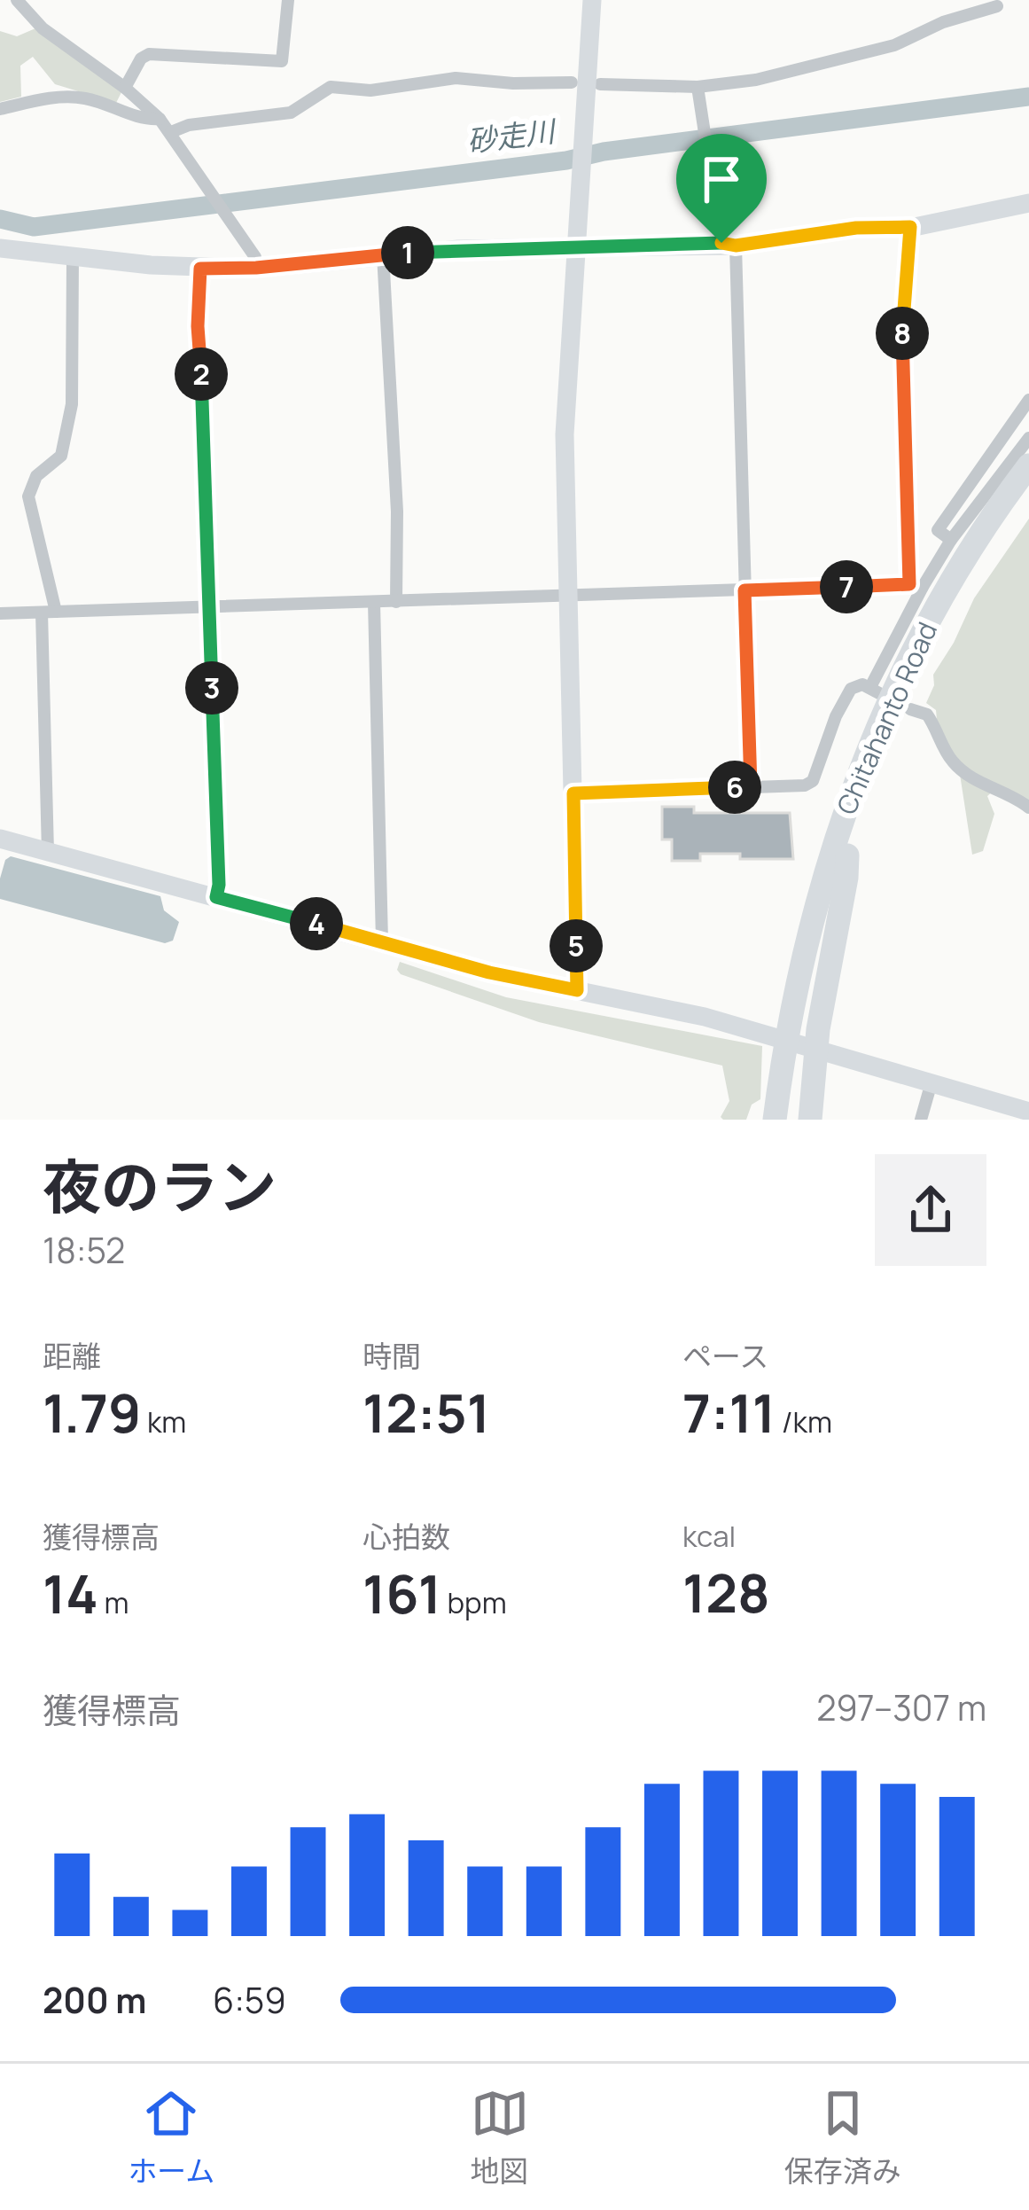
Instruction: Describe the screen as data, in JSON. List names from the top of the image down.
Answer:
{
  "streets": {
    "highway": ["Chitahanto Road"]
  },
  "water": ["砂走川"],
  "page": {
    "pins": [
      "1",
      "8",
      "2",
      "7",
      "3",
      "6",
      "4",
      "5"
    ],
    "heading": ["夜のラン", "18:52"],
    "stats": [
      ["距離", "1.79 km"],
      ["時間", "12:51"],
      ["ペース", "7:11 /km"],
      ["獲得標高", "14 m"],
      ["心拍数", "161 bpm"],
      ["kcal", "128"]
    ],
    "chart": ["獲得標高", "297–307 m"],
    "list": [
      {
        "name": "200 m",
        "note": "6:59"
      }
    ],
    "tabs": ["ホーム", "地図", "保存済み"]
  }
}
